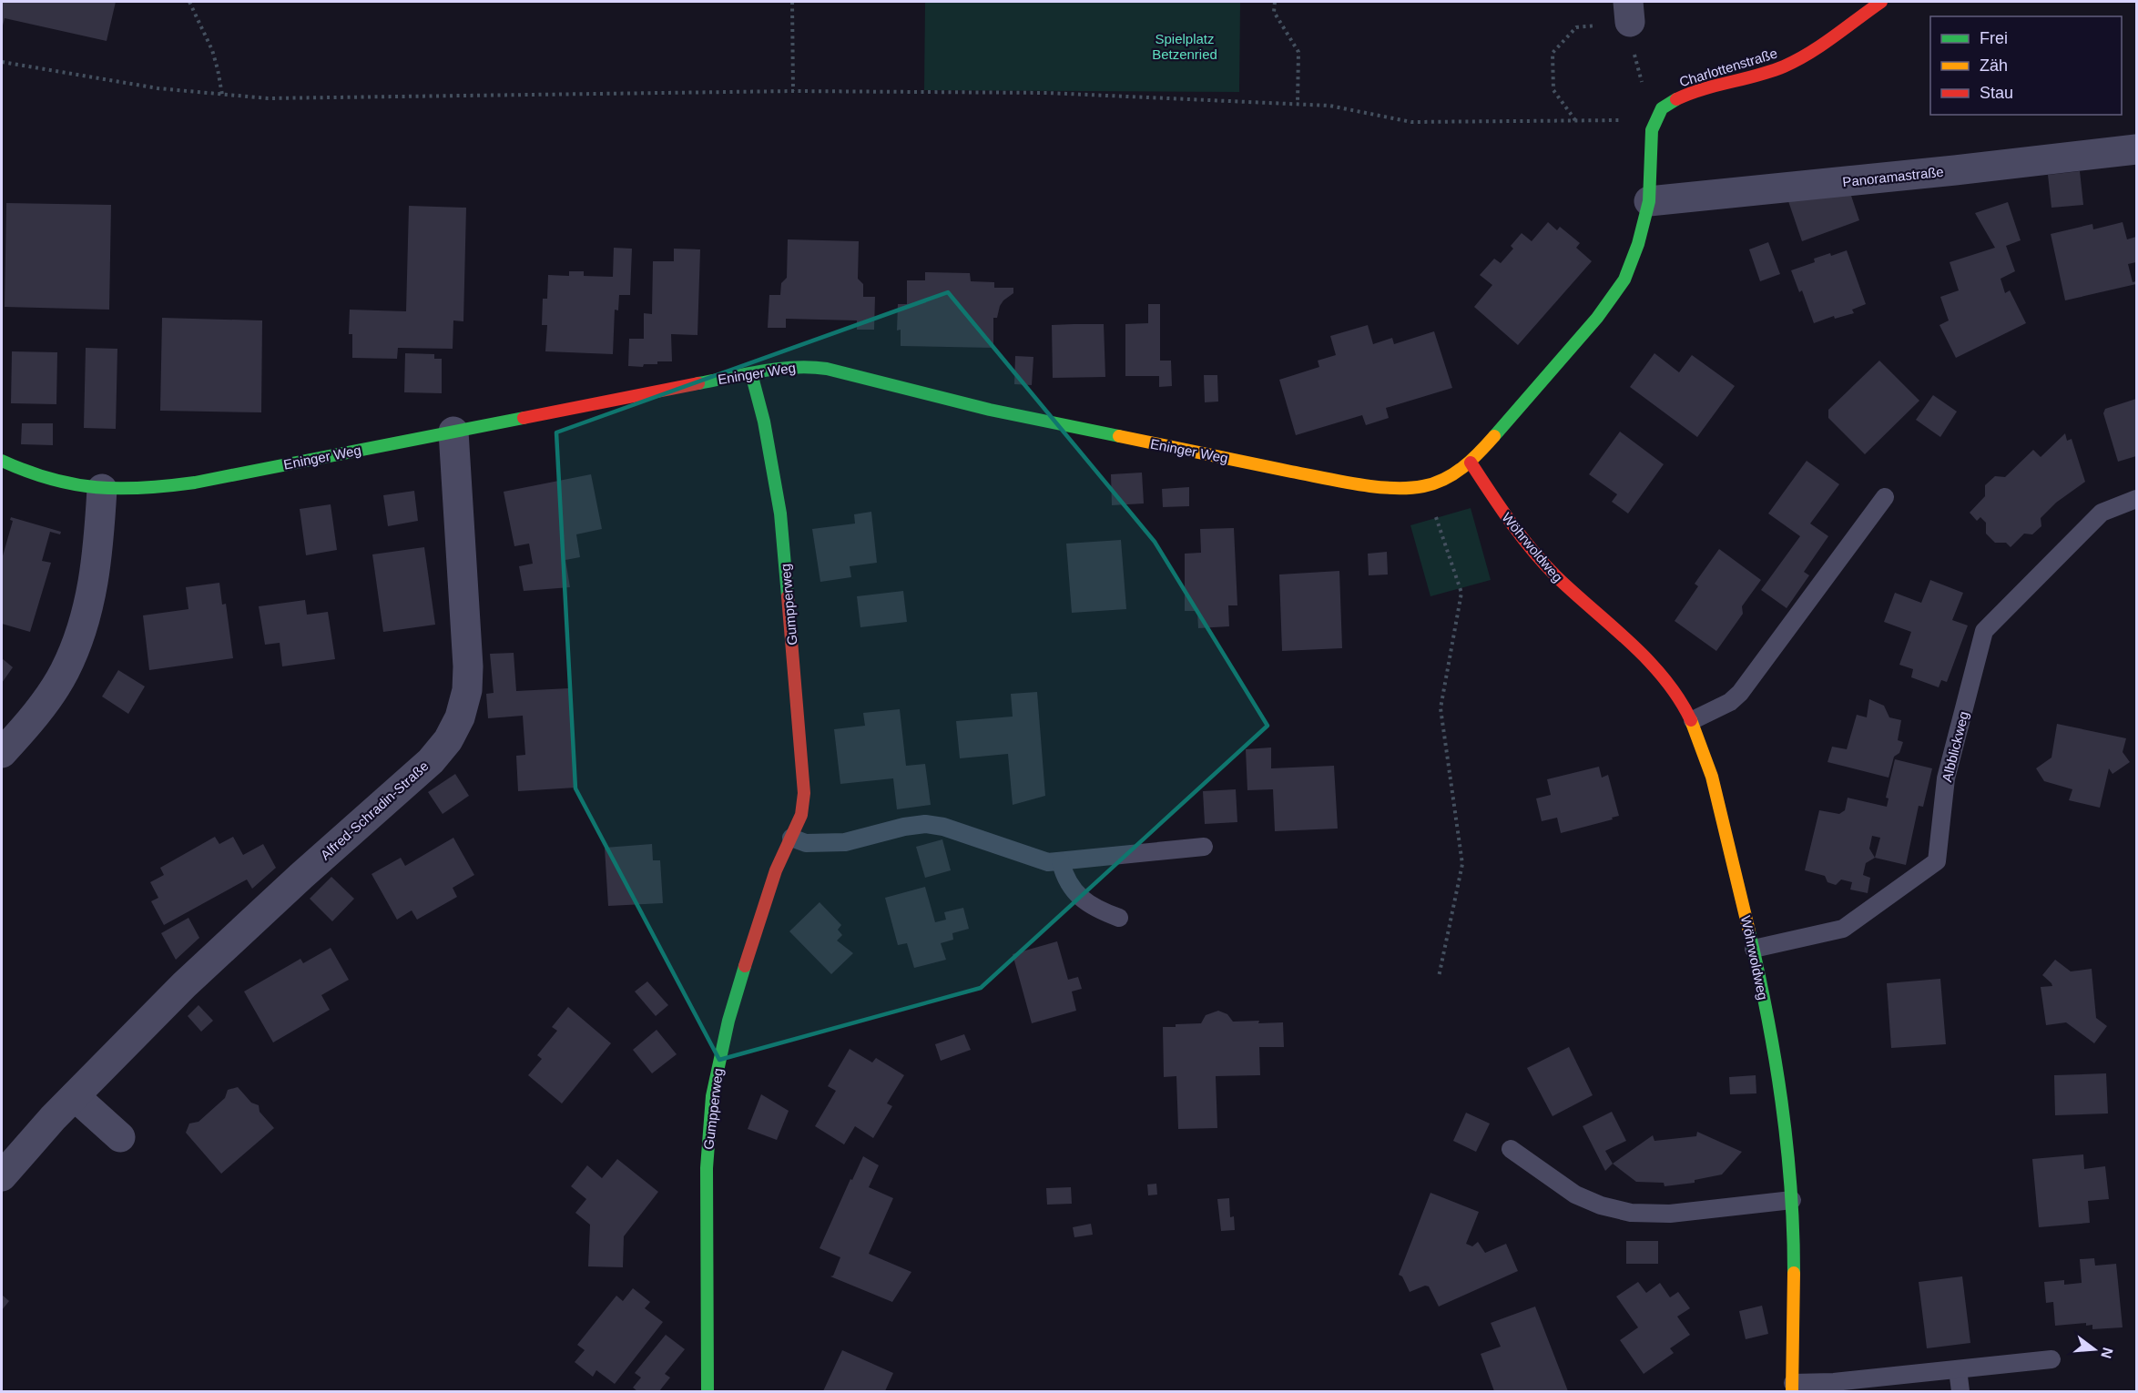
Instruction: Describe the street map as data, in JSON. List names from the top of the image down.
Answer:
{
  "streets": {
    "street": [
      "Charlottenstraße",
      "Panoramastraße",
      "Eninger Weg",
      "Wöhrwoldweg",
      "Gumpperweg",
      "Alfred-Schradin-Straße"
    ],
    "lane": ["Albblickweg"]
  },
  "crossings": [
    ["Charlottenstraße", "Panoramastraße"],
    ["Charlottenstraße", "Eninger Weg"],
    ["Panoramastraße", "Eninger Weg"],
    ["Eninger Weg", "Wöhrwoldweg"],
    ["Eninger Weg", "Gumpperweg"],
    ["Eninger Weg", "Alfred-Schradin-Straße"],
    ["Wöhrwoldweg", "Albblickweg"]
  ],
  "parks": ["Spielplatz Betzenried"],
  "legend": ["Frei", "Zäh", "Stau"],
  "north": "right"
}
